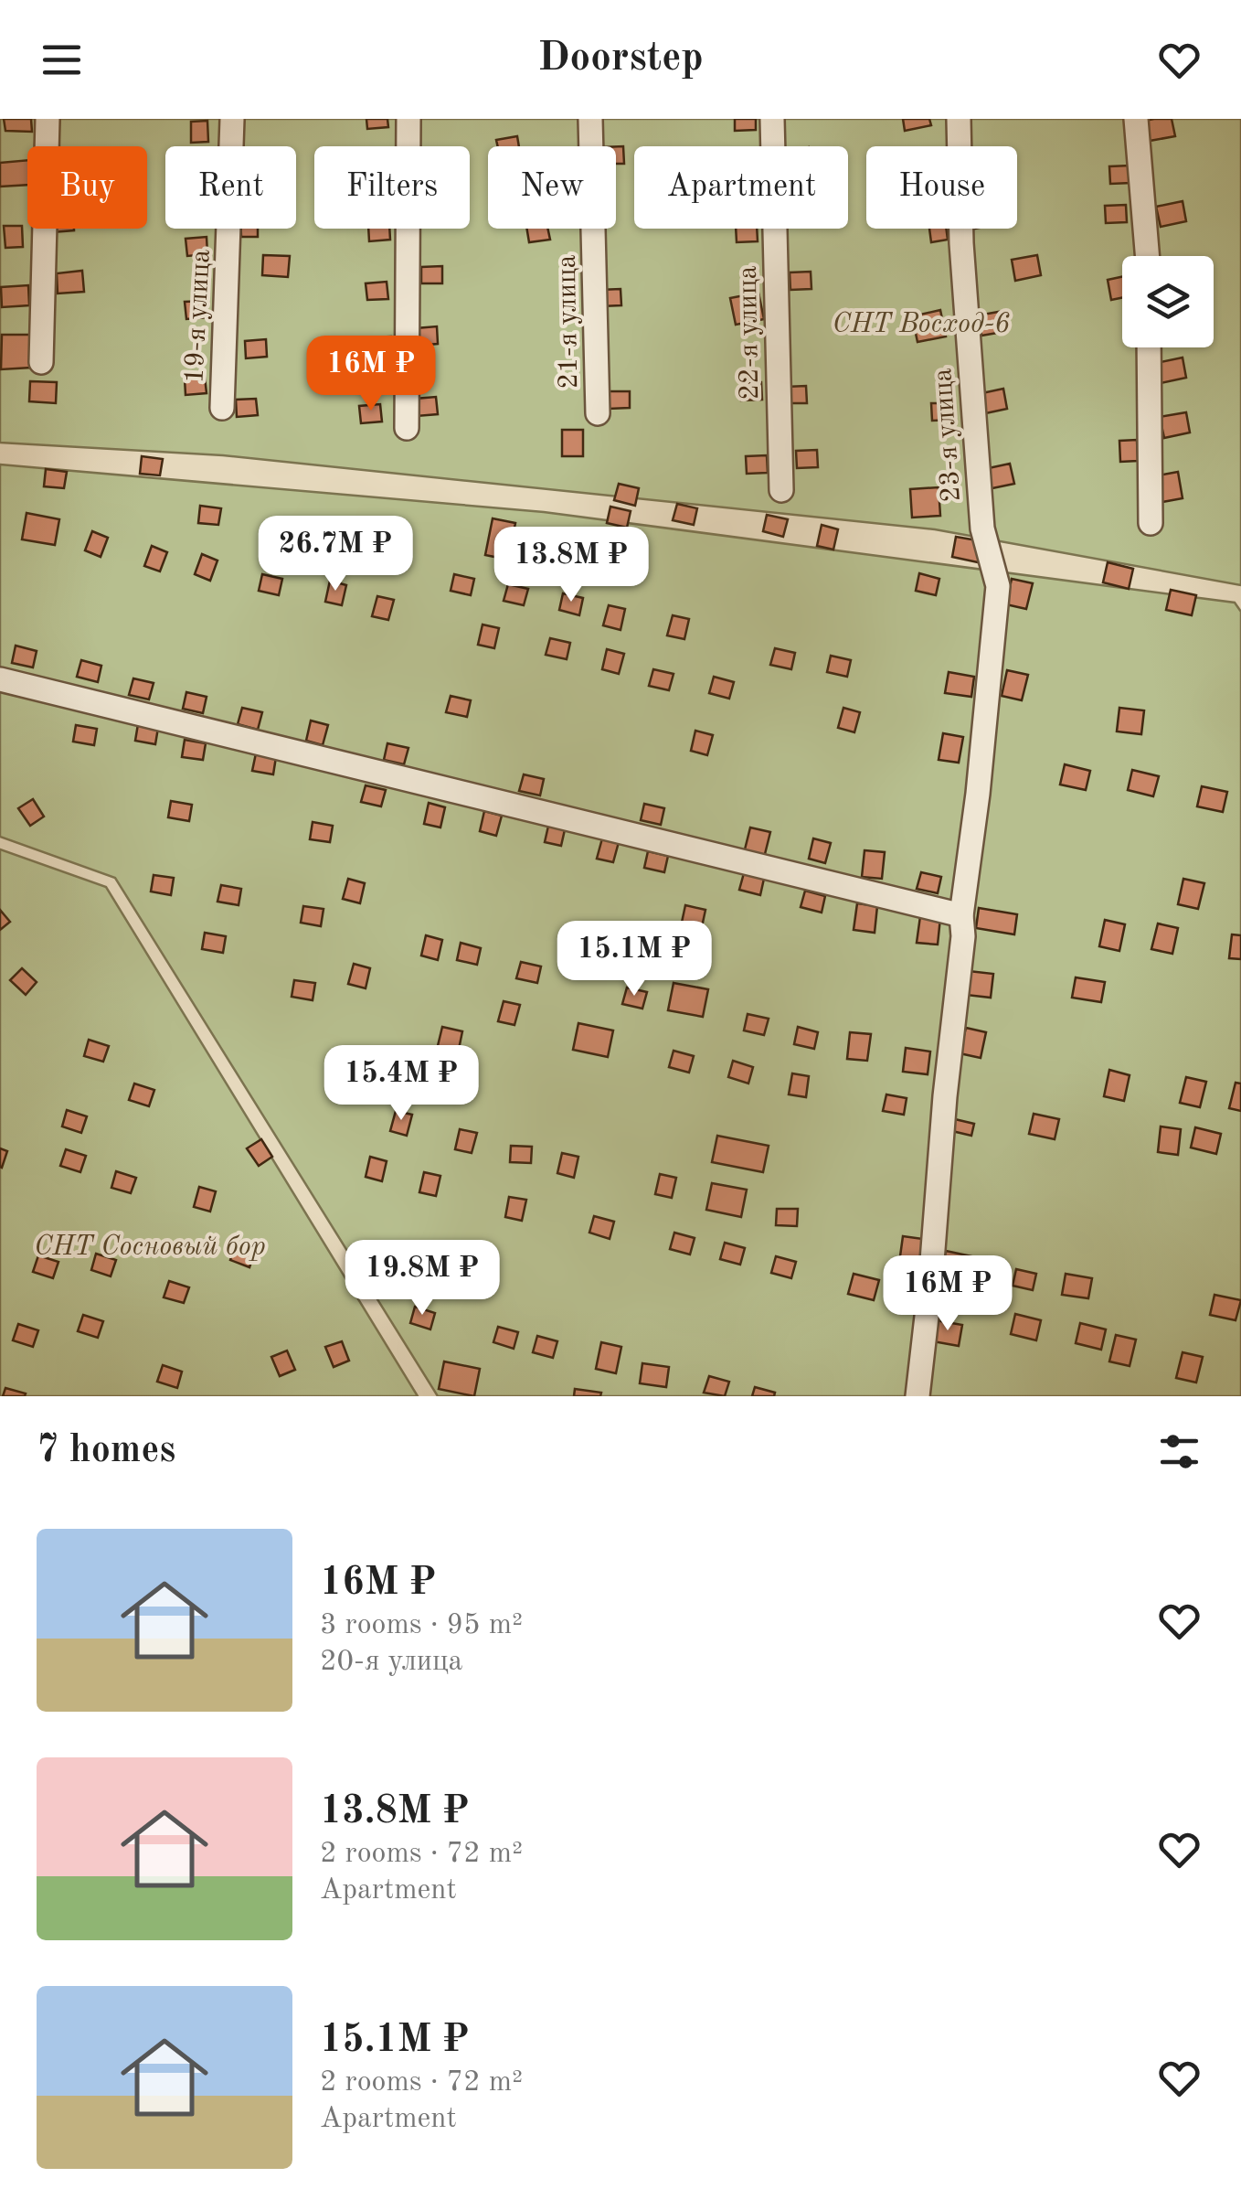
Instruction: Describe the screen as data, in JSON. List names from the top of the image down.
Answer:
{
  "streets": {
    "street": [
      "19-я улица",
      "21-я улица",
      "22-я улица",
      "23-я улица"
    ]
  },
  "parks": ["СНТ Восход-6", "СНТ Сосновый бор"],
  "page": {
    "header": "Doorstep",
    "chip": [
      "Buy",
      "Rent",
      "Filters",
      "New",
      "Apartment",
      "House"
    ],
    "price": [
      "16M ₽",
      "26.7M ₽",
      "13.8M ₽",
      "15.1M ₽",
      "15.4M ₽",
      "19.8M ₽",
      "16M ₽"
    ],
    "heading": "7 homes",
    "list": [
      {
        "name": "16M ₽",
        "note": "3 rooms · 95 m² · 20-я улица"
      },
      {
        "name": "13.8M ₽",
        "note": "2 rooms · 72 m² · Apartment"
      },
      {
        "name": "15.1M ₽",
        "note": "2 rooms · 72 m² · Apartment"
      }
    ]
  }
}
